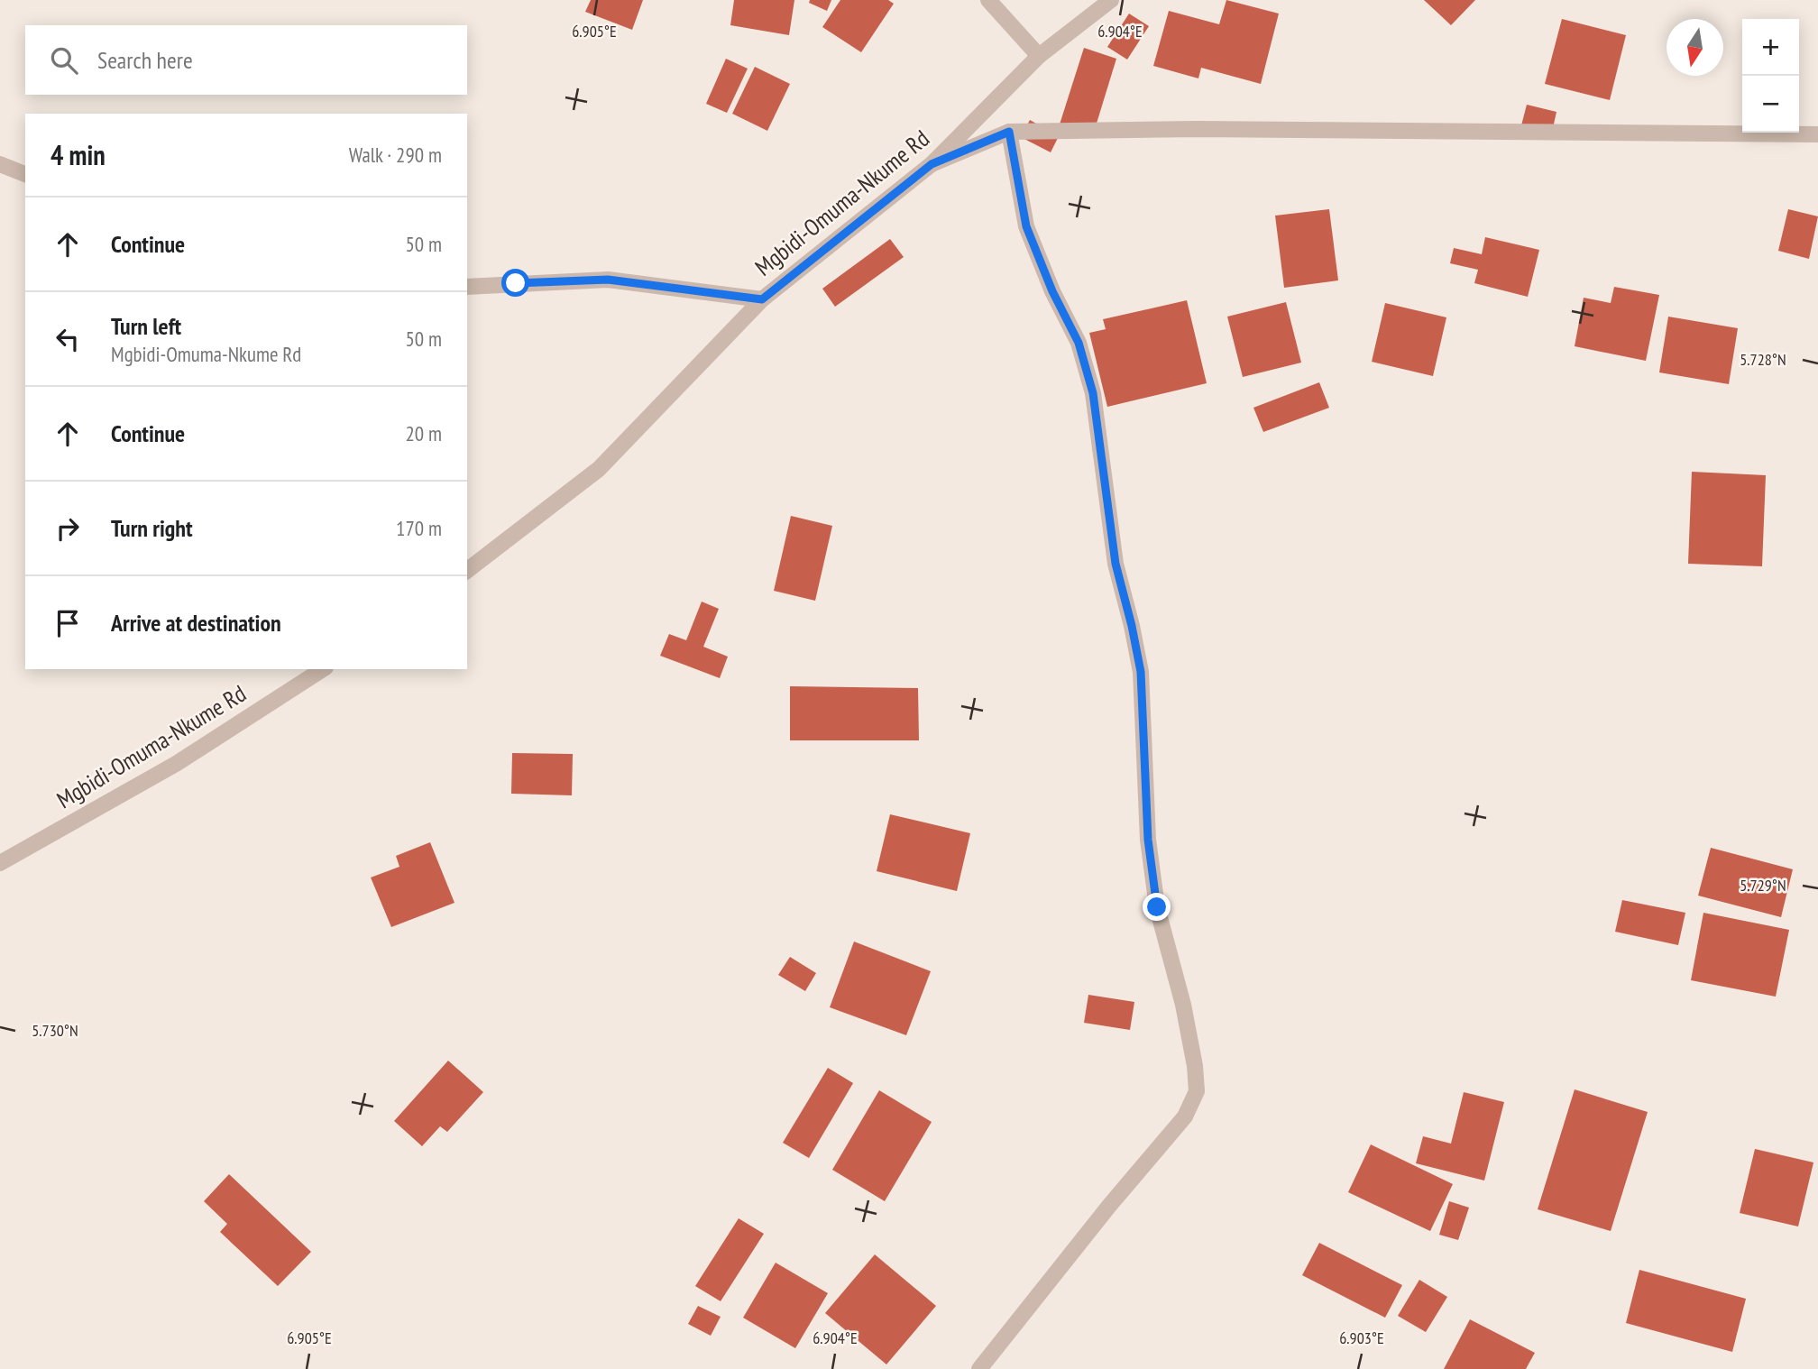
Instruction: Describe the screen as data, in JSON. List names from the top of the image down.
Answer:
{
  "streets": {
    "street": ["Mgbidi-Omuma-Nkume Rd"]
  },
  "north": "bottom",
  "page": {
    "map_buttons": ["+", "−"],
    "search": "Search here",
    "heading": ["4 min", "Walk · 290 m"],
    "list": [
      ["Continue", "50 m"],
      ["Turn left", "Mgbidi-Omuma-Nkume Rd", "50 m"],
      ["Continue", "20 m"],
      ["Turn right", "170 m"],
      "Arrive at destination"
    ]
  },
  "coordinates": [
    "6.905°E",
    "6.904°E",
    "5.728°N",
    "5.729°N",
    "5.730°N",
    "6.903°E"
  ]
}
